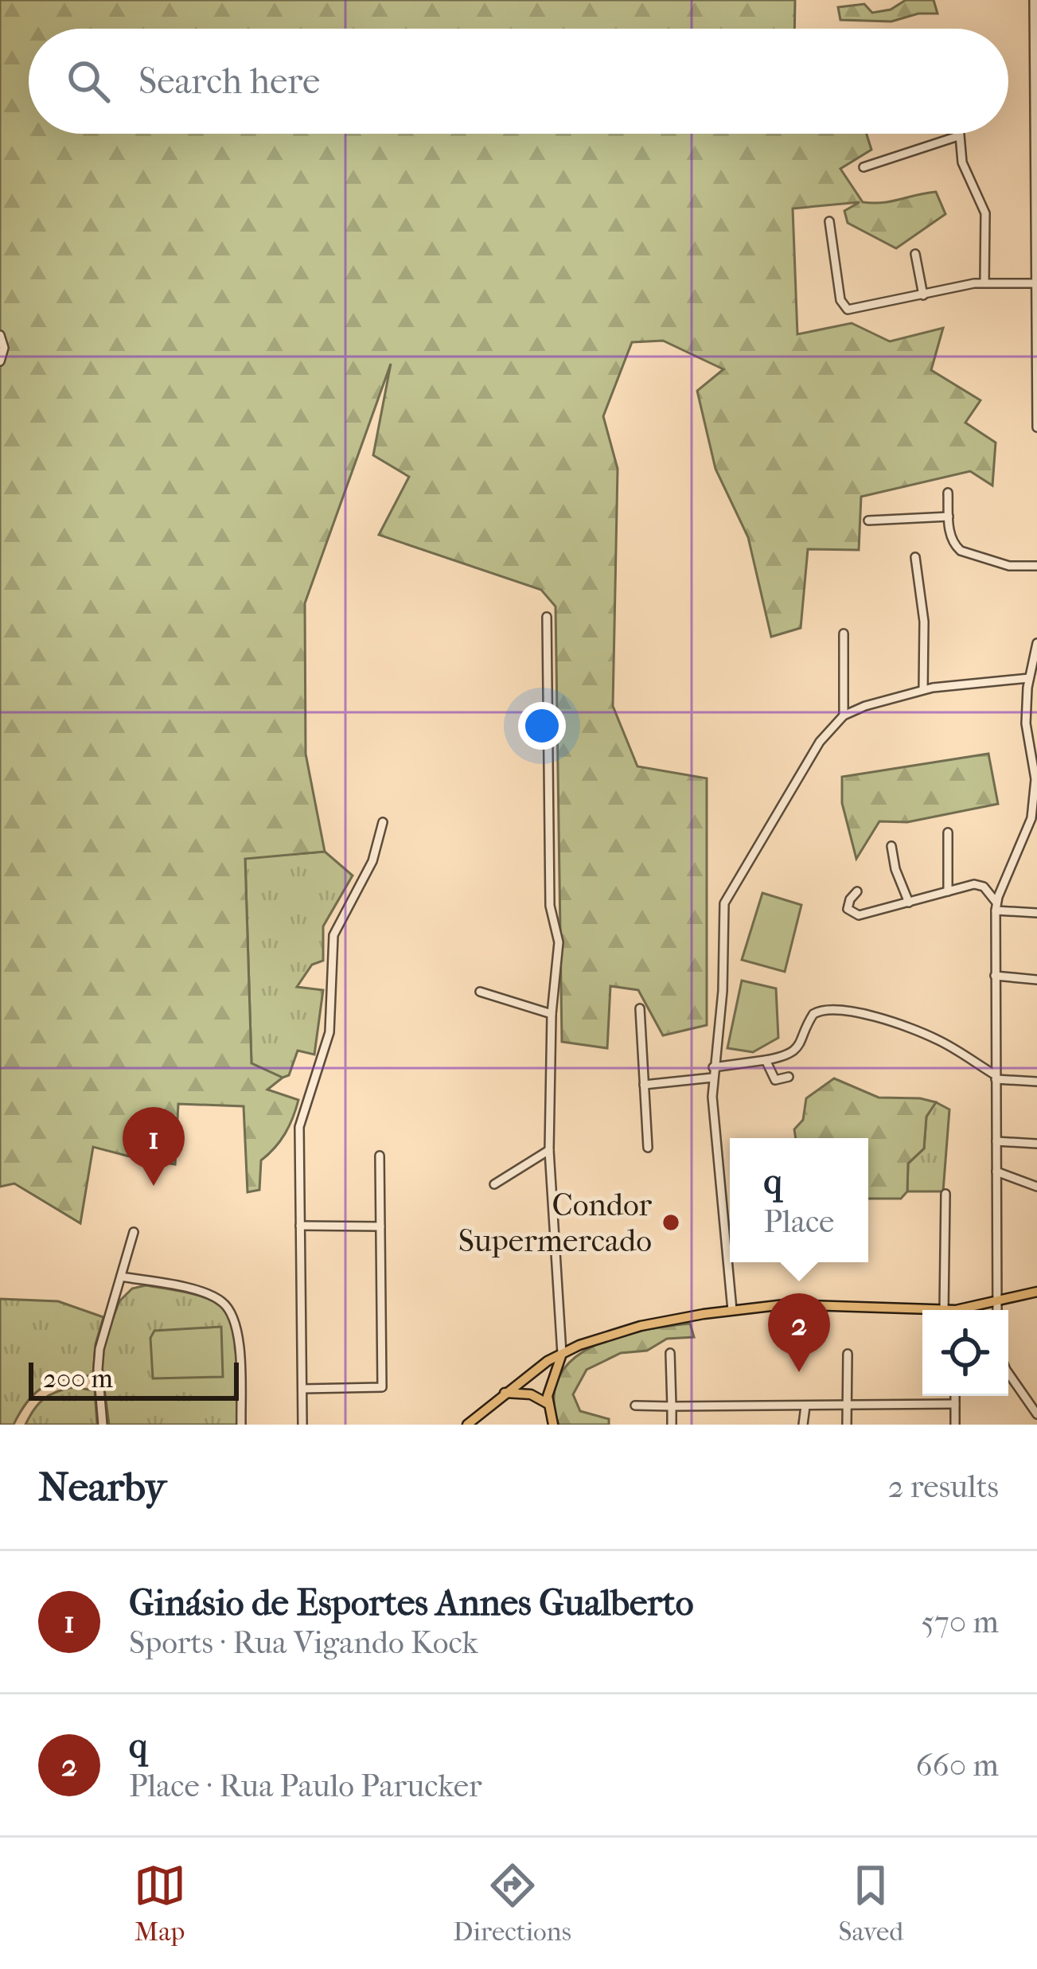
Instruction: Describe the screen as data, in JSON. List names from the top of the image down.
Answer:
{
  "places": ["Condor Supermercado"],
  "scale_bar": "200 m",
  "page": {
    "search": "Search here",
    "pins": ["1", "2"],
    "popup": ["q", "Place"],
    "scale": "200 m",
    "heading": ["Nearby", "2 results"],
    "list": [
      {
        "mark": "1",
        "name": "Ginásio de Esportes Annes Gualberto",
        "note": "Sports · Rua Vigando Kock",
        "value": "570 m"
      },
      {
        "mark": "2",
        "name": "q",
        "note": "Place · Rua Paulo Parucker",
        "value": "660 m"
      }
    ],
    "nav": ["Map", "Directions", "Saved"]
  }
}
